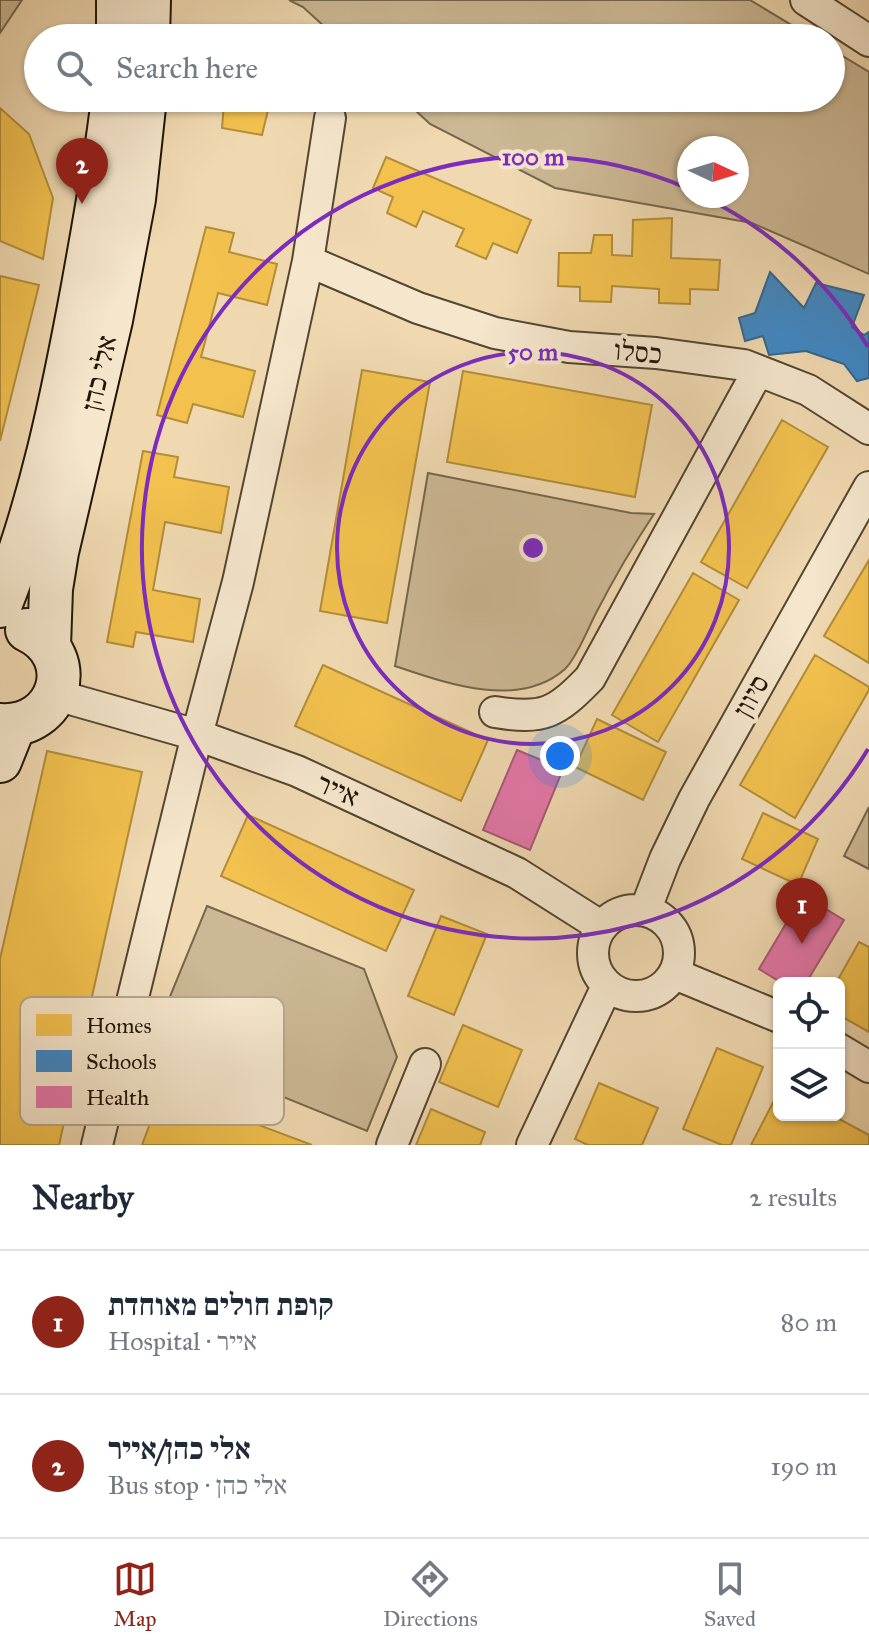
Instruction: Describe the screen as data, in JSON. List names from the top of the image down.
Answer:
{
  "streets": {
    "street": [
      "כסלו",
      "אלי כהן",
      "סיוון",
      "אייר"
    ]
  },
  "crossings": [
    ["אלי כהן", "אייר"],
    ["סיוון", "אייר"]
  ],
  "legend": ["Homes", "Schools", "Health"],
  "north": "right",
  "page": {
    "search": "Search here",
    "pins": ["2", "1"],
    "heading": ["Nearby", "2 results"],
    "list": [
      {
        "mark": "1",
        "name": "קופת חולים מאוחדת",
        "note": "Hospital · אייר",
        "value": "80 m"
      },
      {
        "mark": "2",
        "name": "אלי כהן/אייר",
        "note": "Bus stop · אלי כהן",
        "value": "190 m"
      }
    ],
    "nav": ["Map", "Directions", "Saved"]
  },
  "rings": ["100 m", "50 m"]
}
